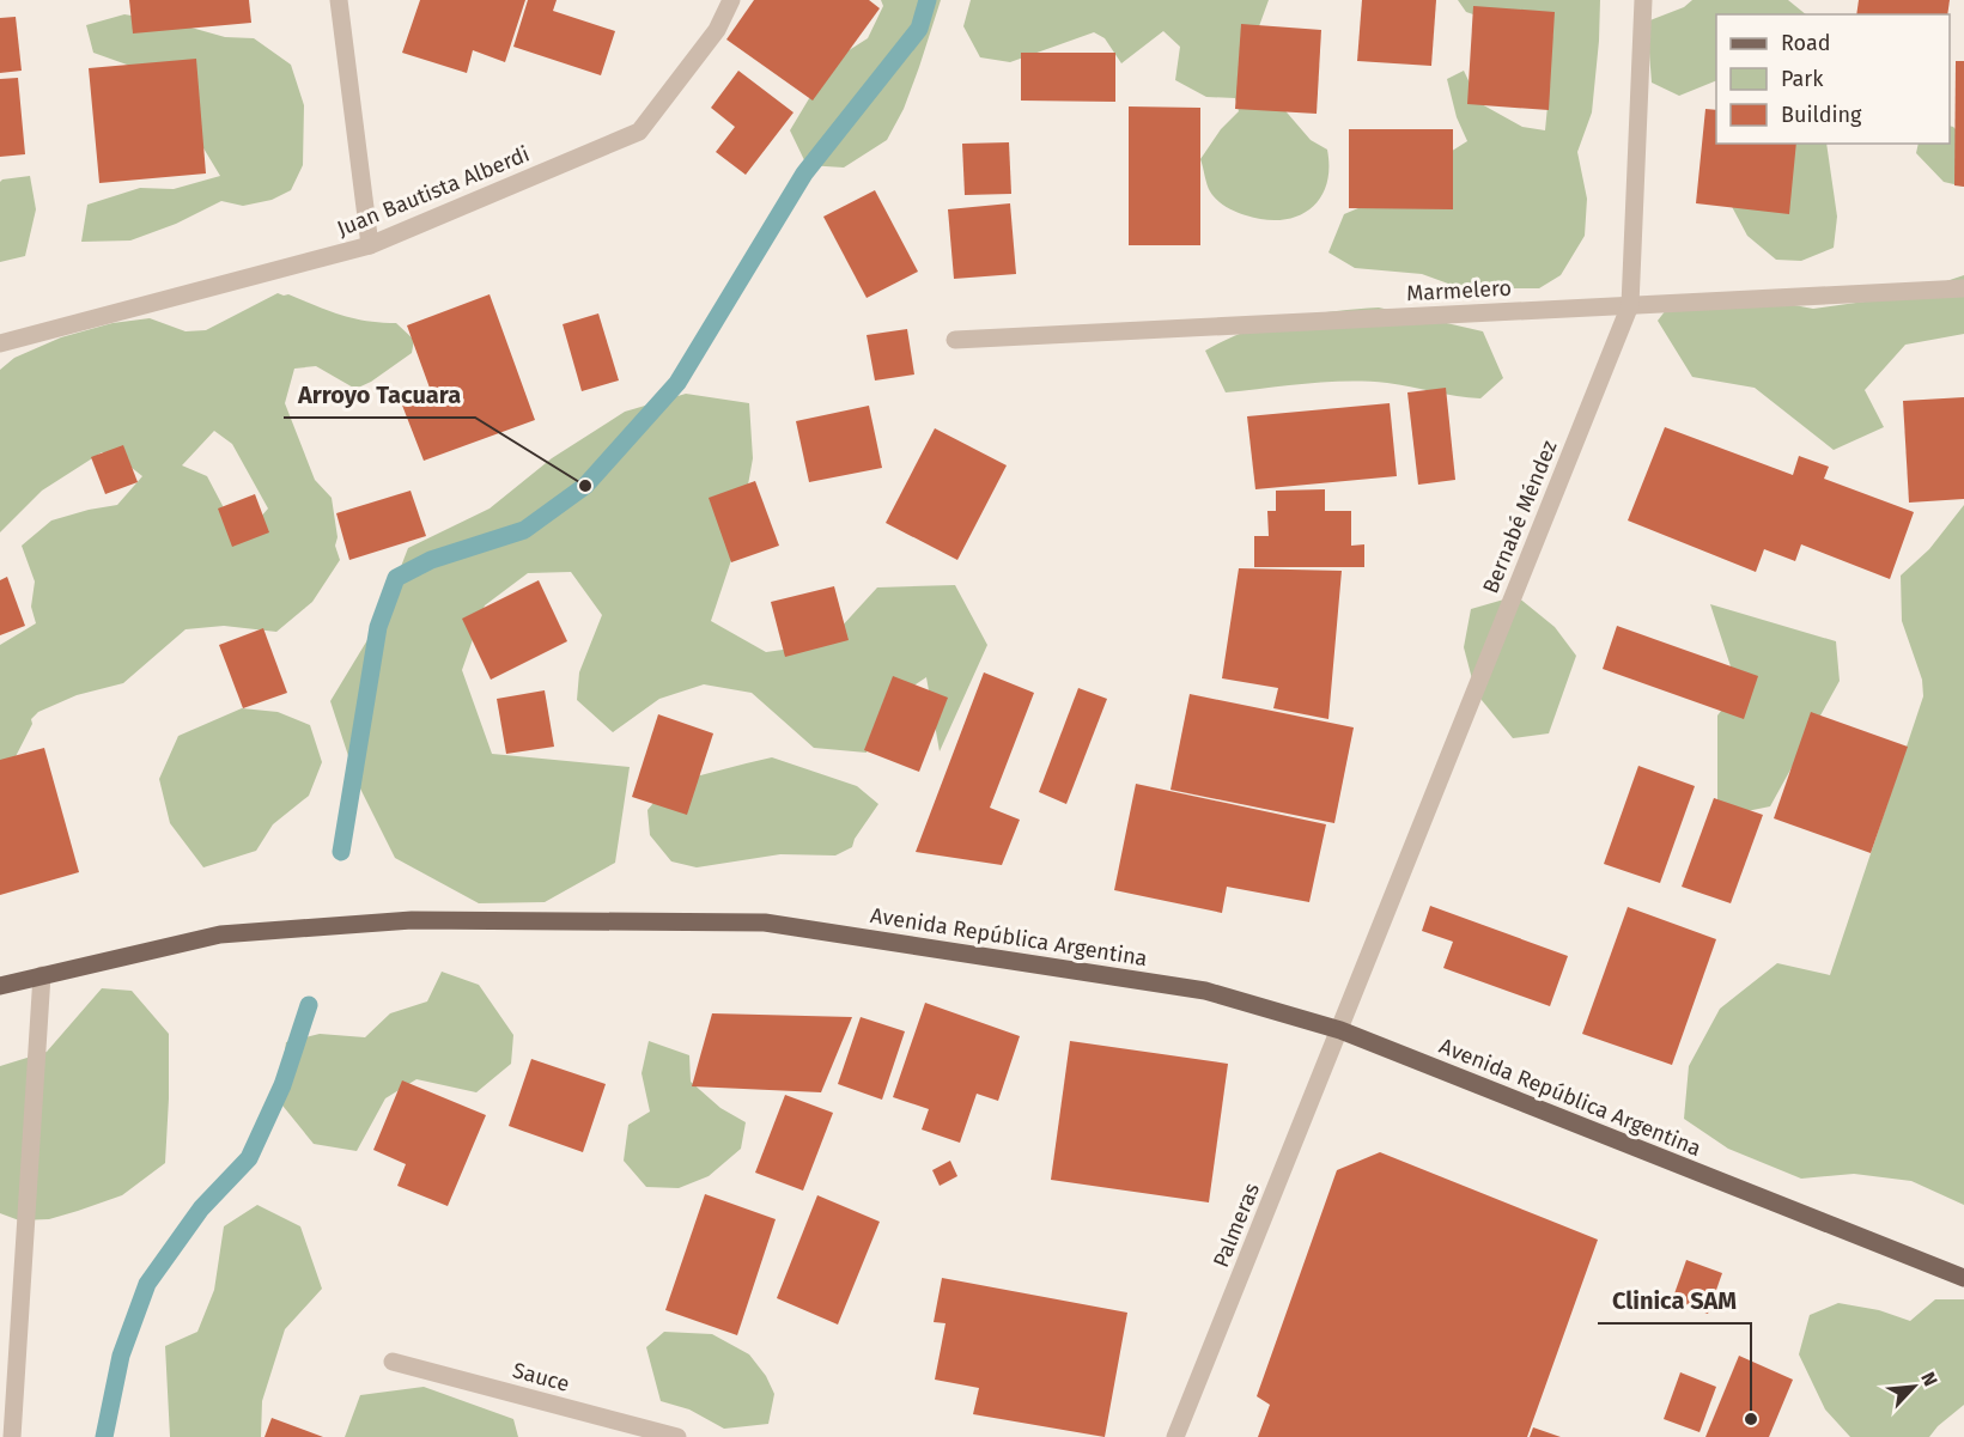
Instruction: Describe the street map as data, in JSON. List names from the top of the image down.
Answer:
{
  "streets": {
    "main road": ["Avenida República Argentina"],
    "street": [
      "Juan Bautista Alberdi",
      "Marmelero",
      "Bernabé Méndez",
      "Palmeras",
      "Sauce"
    ]
  },
  "crossings": [
    ["Marmelero", "Bernabé Méndez"],
    ["Bernabé Méndez", "Avenida República Argentina"],
    ["Bernabé Méndez", "Palmeras"],
    ["Avenida República Argentina", "Palmeras"]
  ],
  "places": ["Arroyo Tacuara", "Clinica SAM"],
  "legend": ["Road", "Park", "Building"],
  "north": "top right"
}
